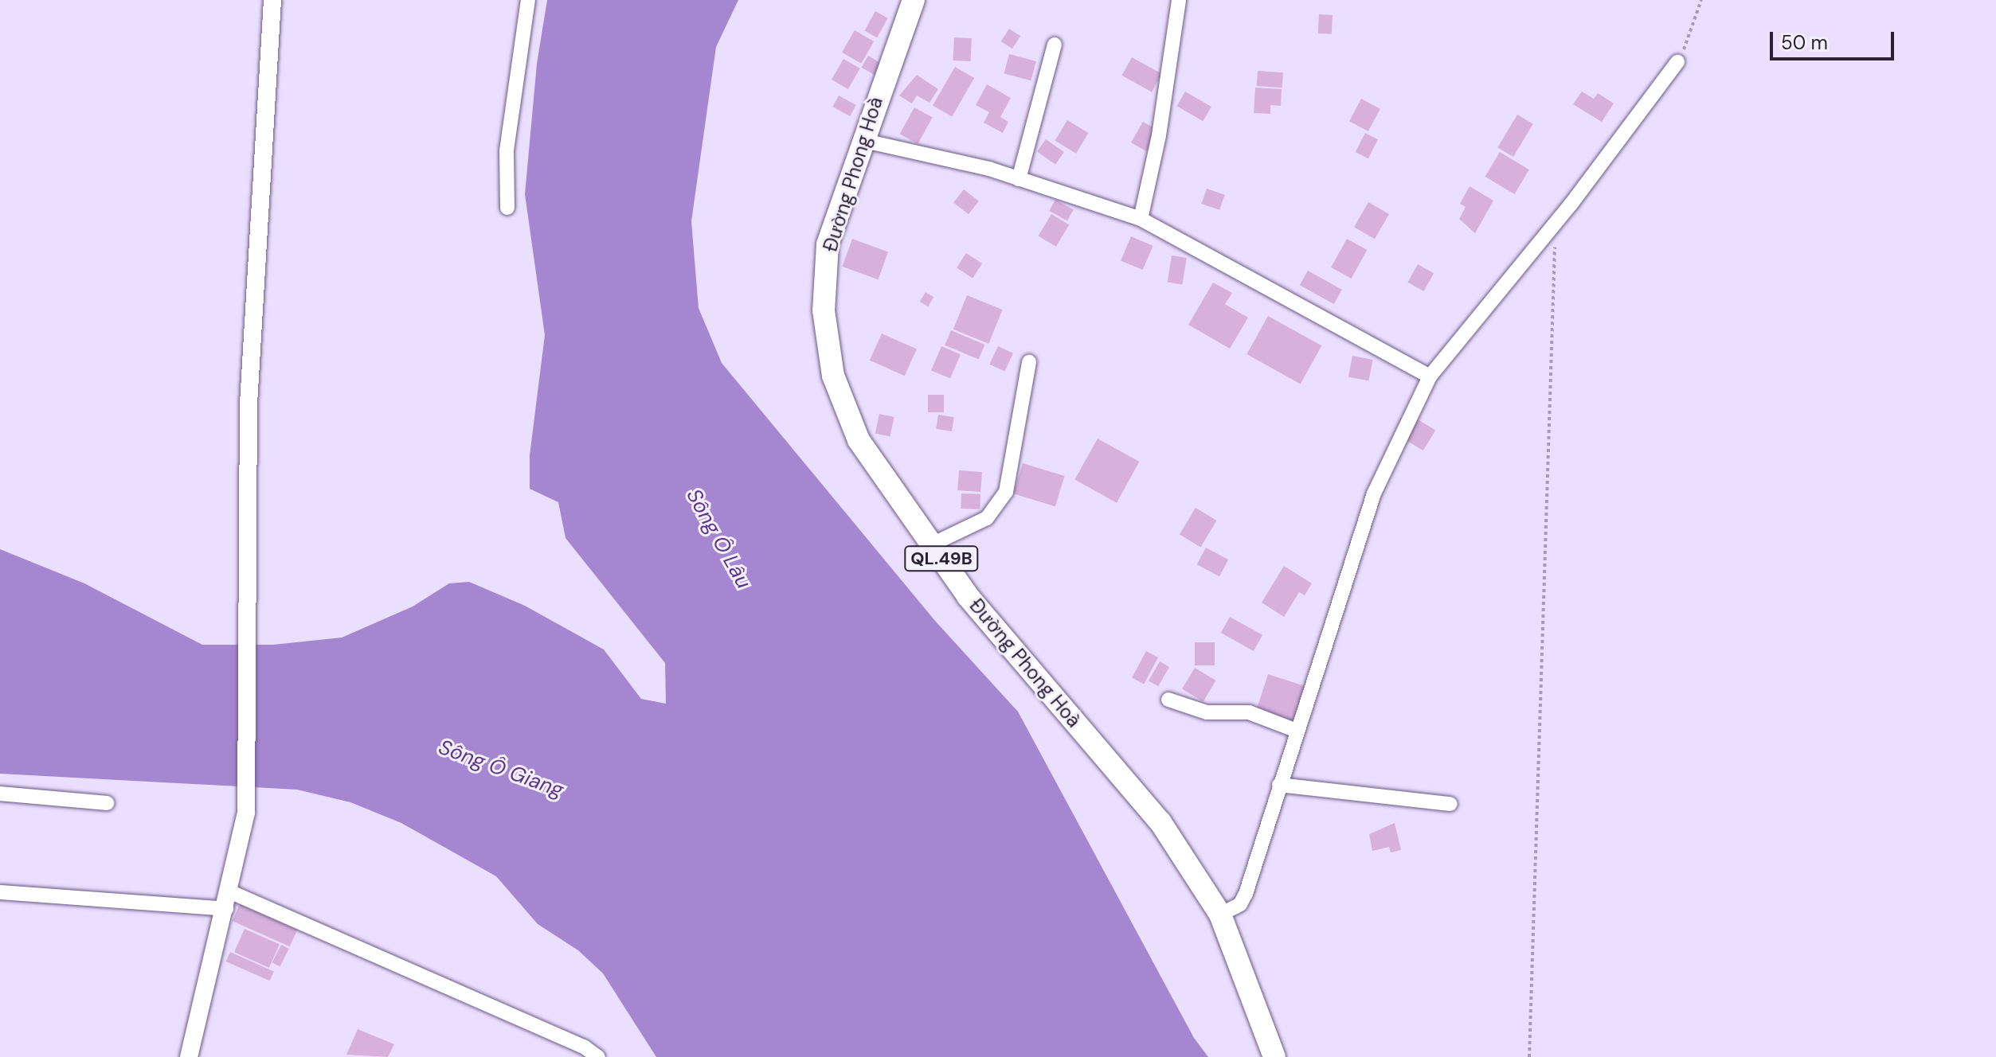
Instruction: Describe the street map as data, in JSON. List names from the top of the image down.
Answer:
{
  "streets": {
    "main road": ["Đường Phong Hoà", "QL.49B"]
  },
  "water": ["Sông Ô Lâu", "Sông Ô Giang"],
  "scale_bar": "50 m"
}
